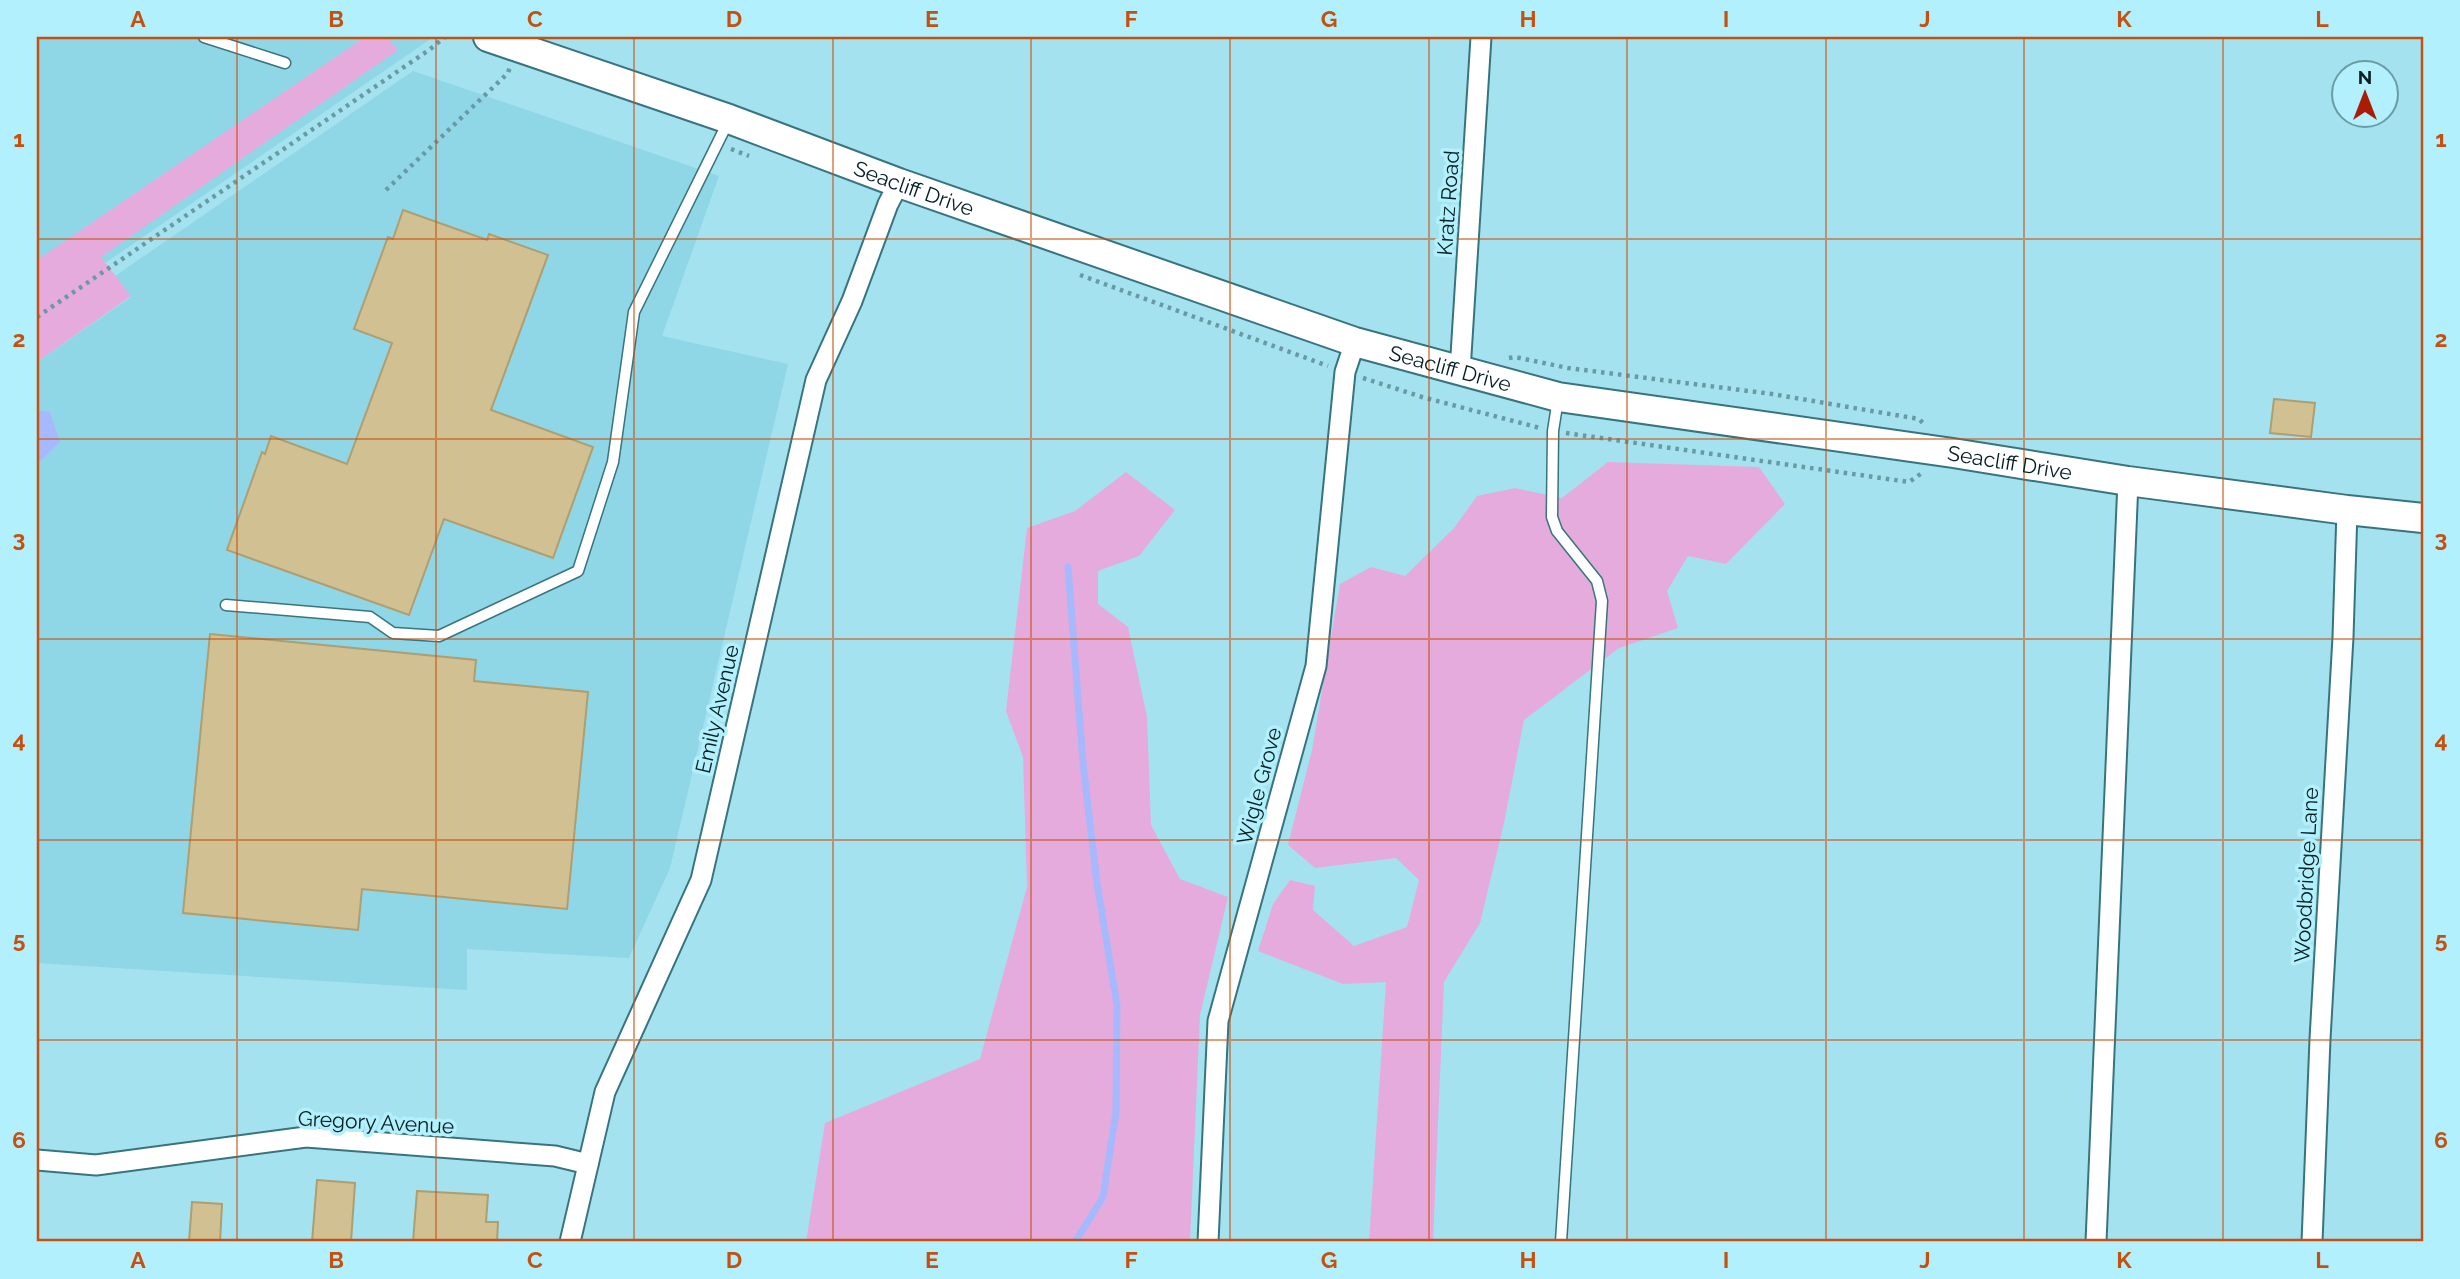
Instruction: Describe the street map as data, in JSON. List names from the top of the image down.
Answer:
{
  "streets": {
    "main road": ["Seacliff Drive"],
    "street": [
      "Kratz Road",
      "Emily Avenue",
      "Wigle Grove",
      "Woodbridge Lane",
      "Gregory Avenue"
    ]
  },
  "crossings": [
    ["Seacliff Drive", "Kratz Road"],
    ["Seacliff Drive", "Emily Avenue"],
    ["Seacliff Drive", "Wigle Grove"],
    ["Seacliff Drive", "Woodbridge Lane"],
    ["Emily Avenue", "Gregory Avenue"]
  ],
  "north": "top",
  "grid": {
    "columns": [
      "A",
      "B",
      "C",
      "D",
      "E",
      "F",
      "G",
      "H",
      "I",
      "J",
      "K",
      "L"
    ],
    "rows": [
      "1",
      "2",
      "3",
      "4",
      "5",
      "6"
    ]
  }
}
